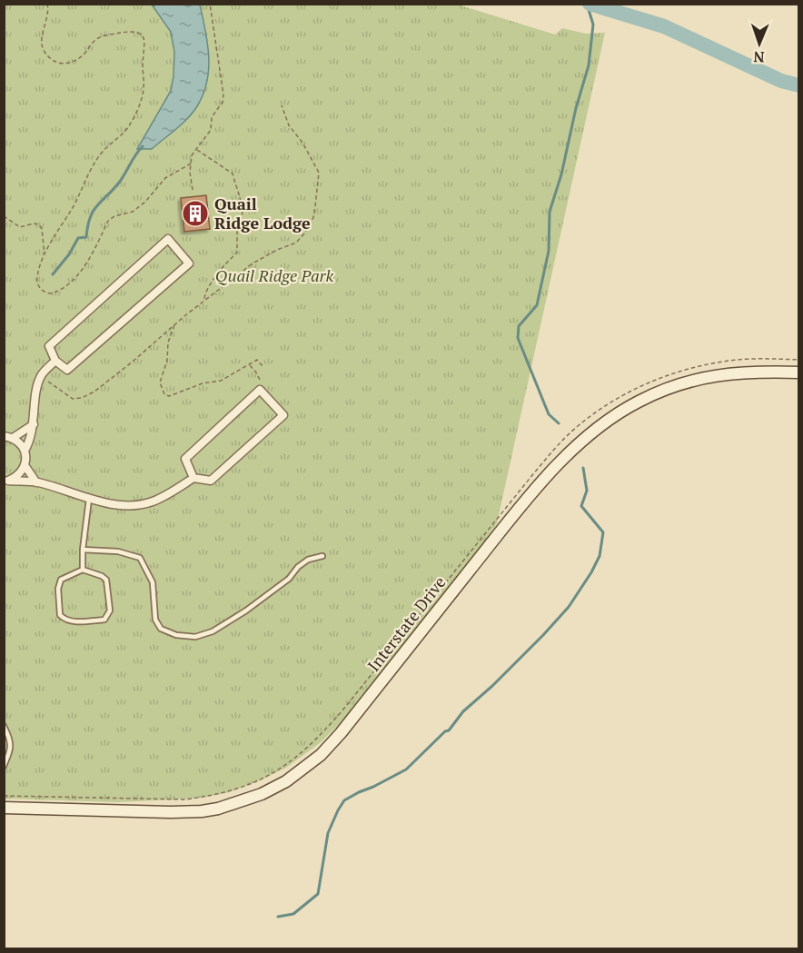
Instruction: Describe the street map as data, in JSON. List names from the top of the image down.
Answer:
{
  "streets": {
    "main road": ["Interstate Drive"]
  },
  "parks": ["Quail Ridge Park"],
  "places": {
    "building": ["Quail Ridge Lodge"]
  },
  "north": "bottom"
}
